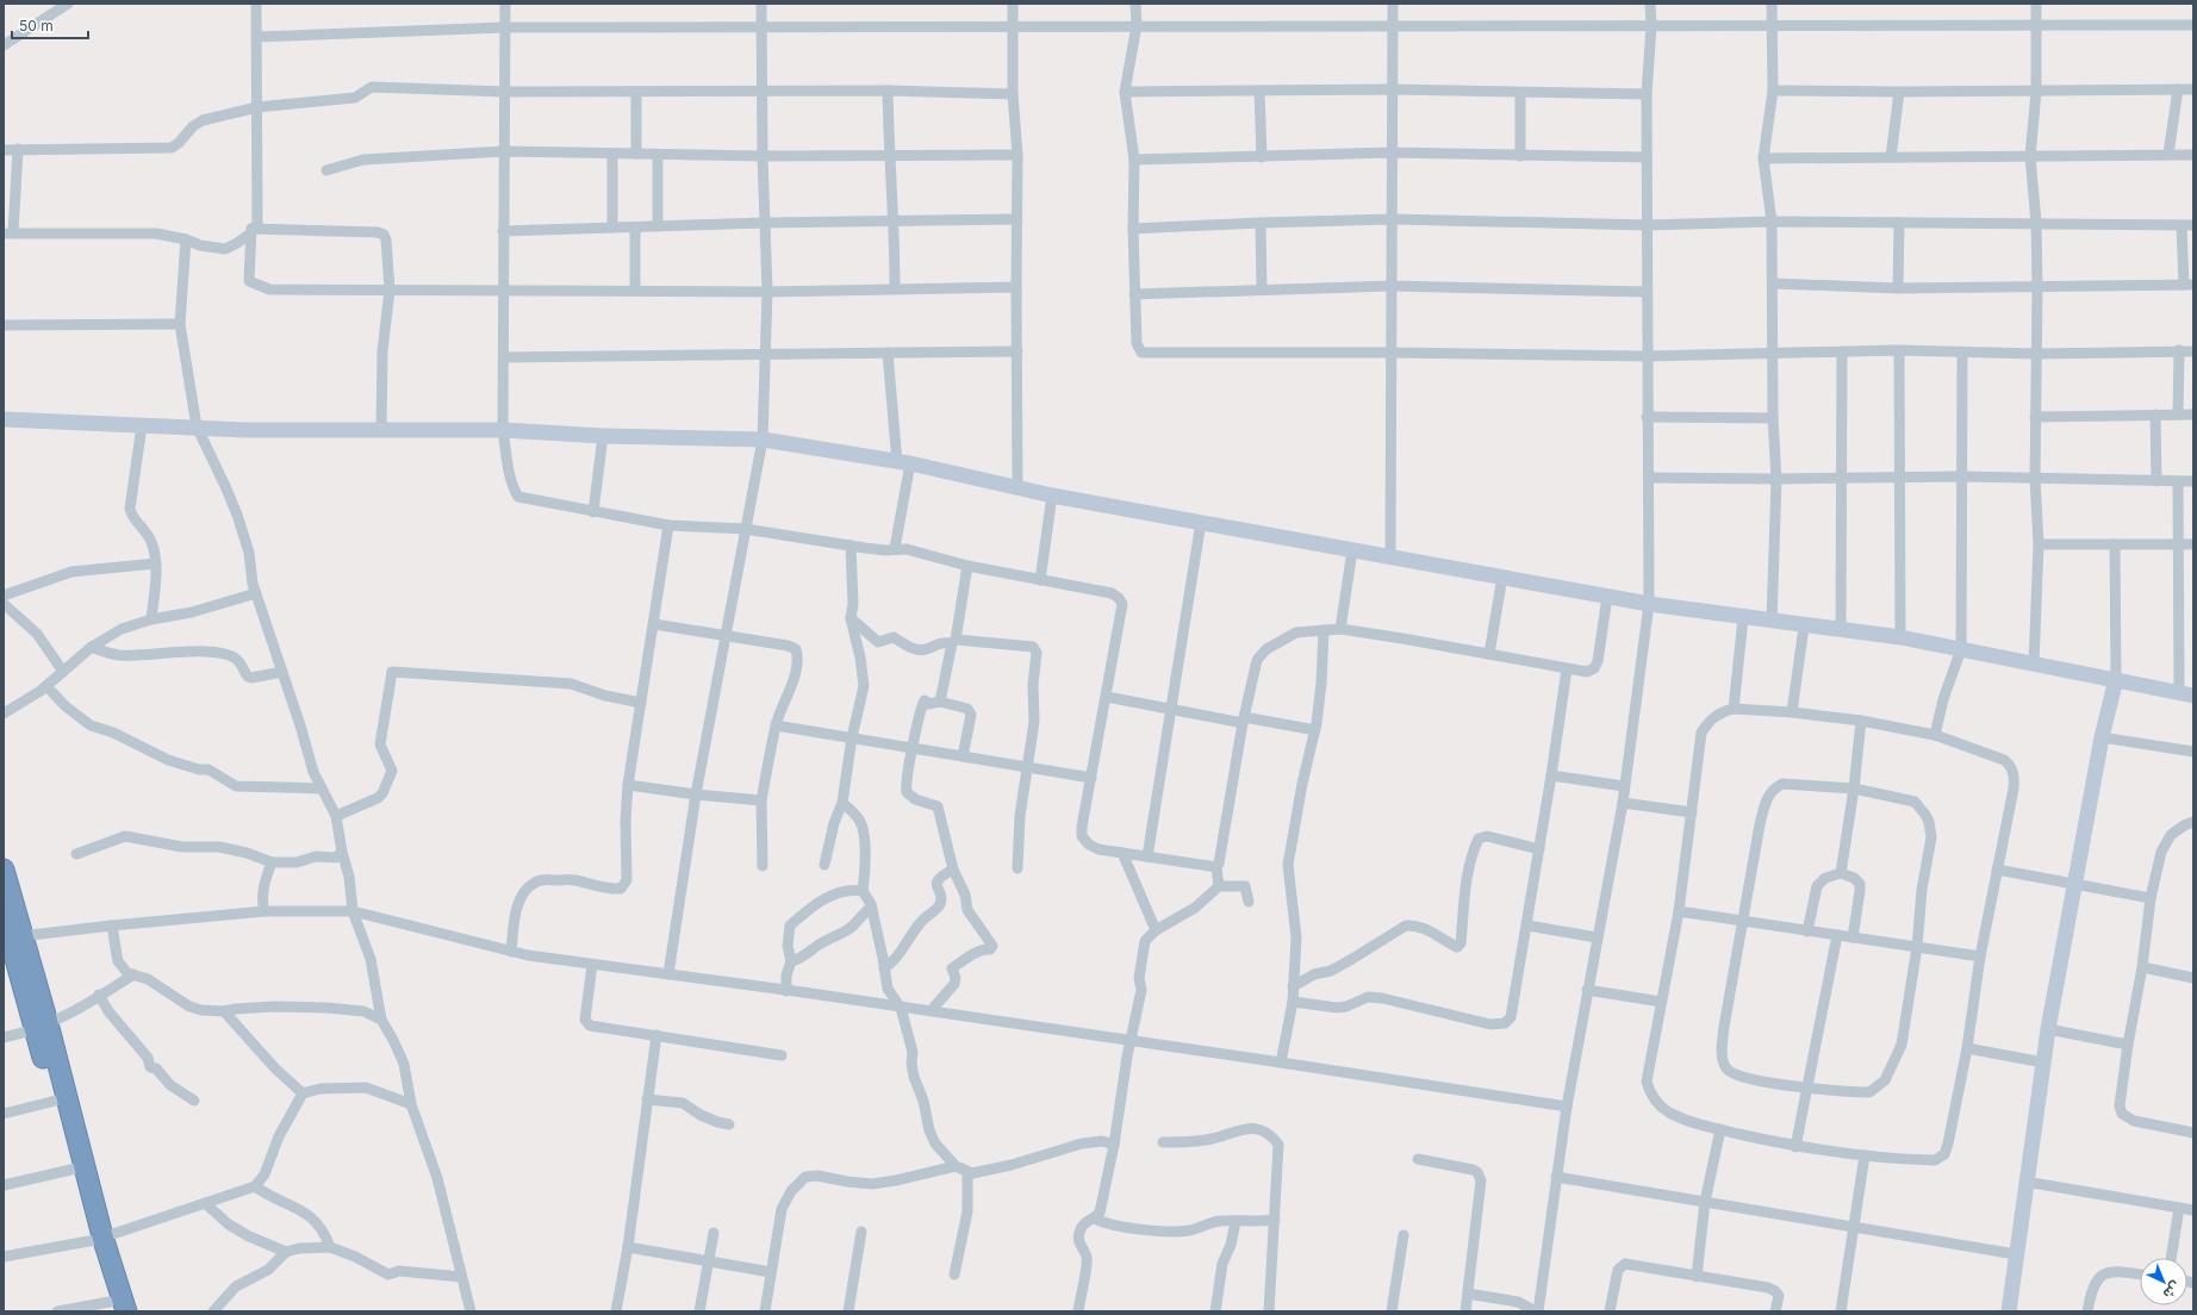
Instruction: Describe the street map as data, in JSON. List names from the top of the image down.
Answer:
{
  "scale_bar": "50 m",
  "north": "bottom right"
}
